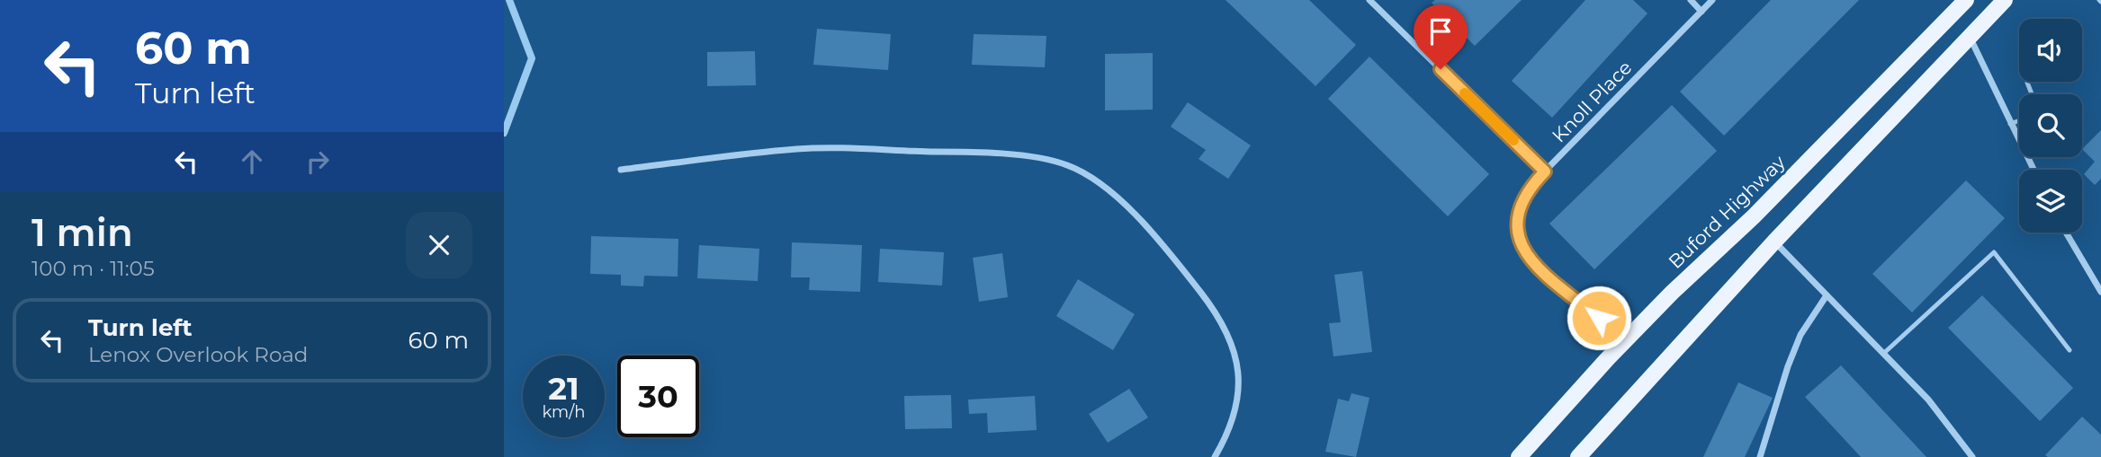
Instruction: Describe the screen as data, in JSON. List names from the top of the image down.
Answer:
{
  "streets": {
    "main road": ["Buford Highway"],
    "street": ["Knoll Place"]
  },
  "crossings": [
    ["Knoll Place", "Buford Highway"]
  ],
  "page": {
    "turn": ["60 m", "Turn left"],
    "heading": ["1 min", "100 m · 11:05"],
    "list": [
      {
        "name": "Turn left",
        "note": "Lenox Overlook Road",
        "value": "60 m"
      }
    ],
    "speed": "21 km/h",
    "limit": "30"
  }
}
